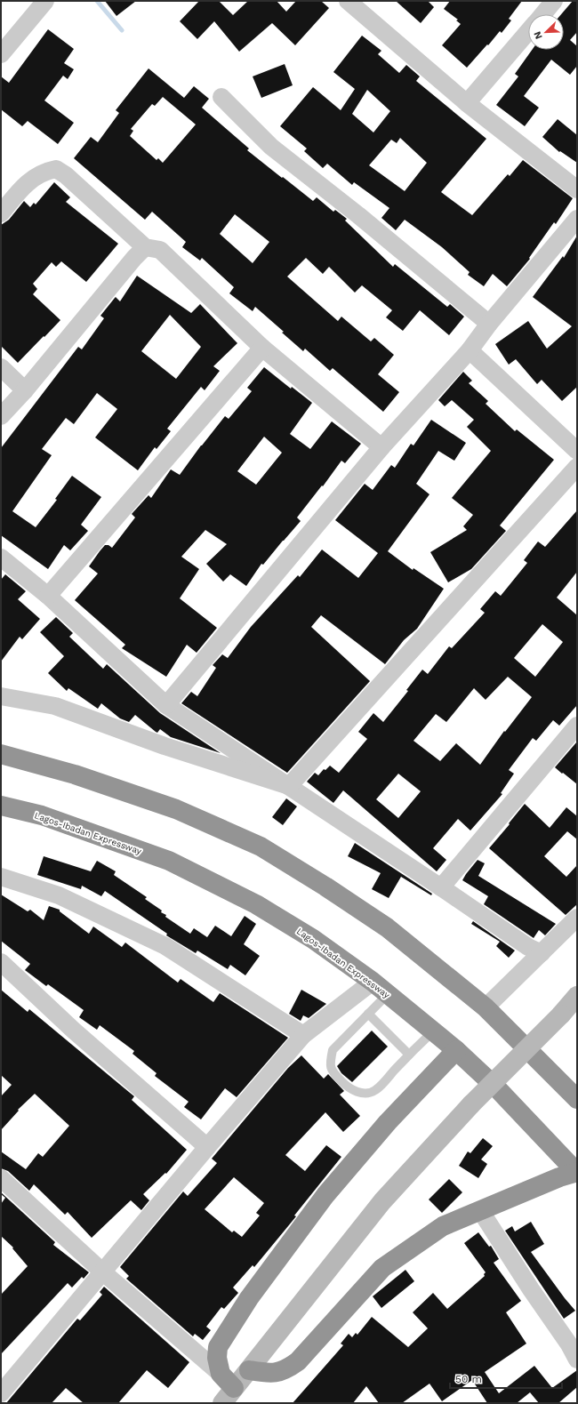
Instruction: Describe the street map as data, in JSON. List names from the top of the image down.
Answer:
{
  "streets": {
    "highway": ["Lagos-Ibadan Expressway"]
  },
  "scale_bar": "50 m",
  "north": "bottom left"
}
